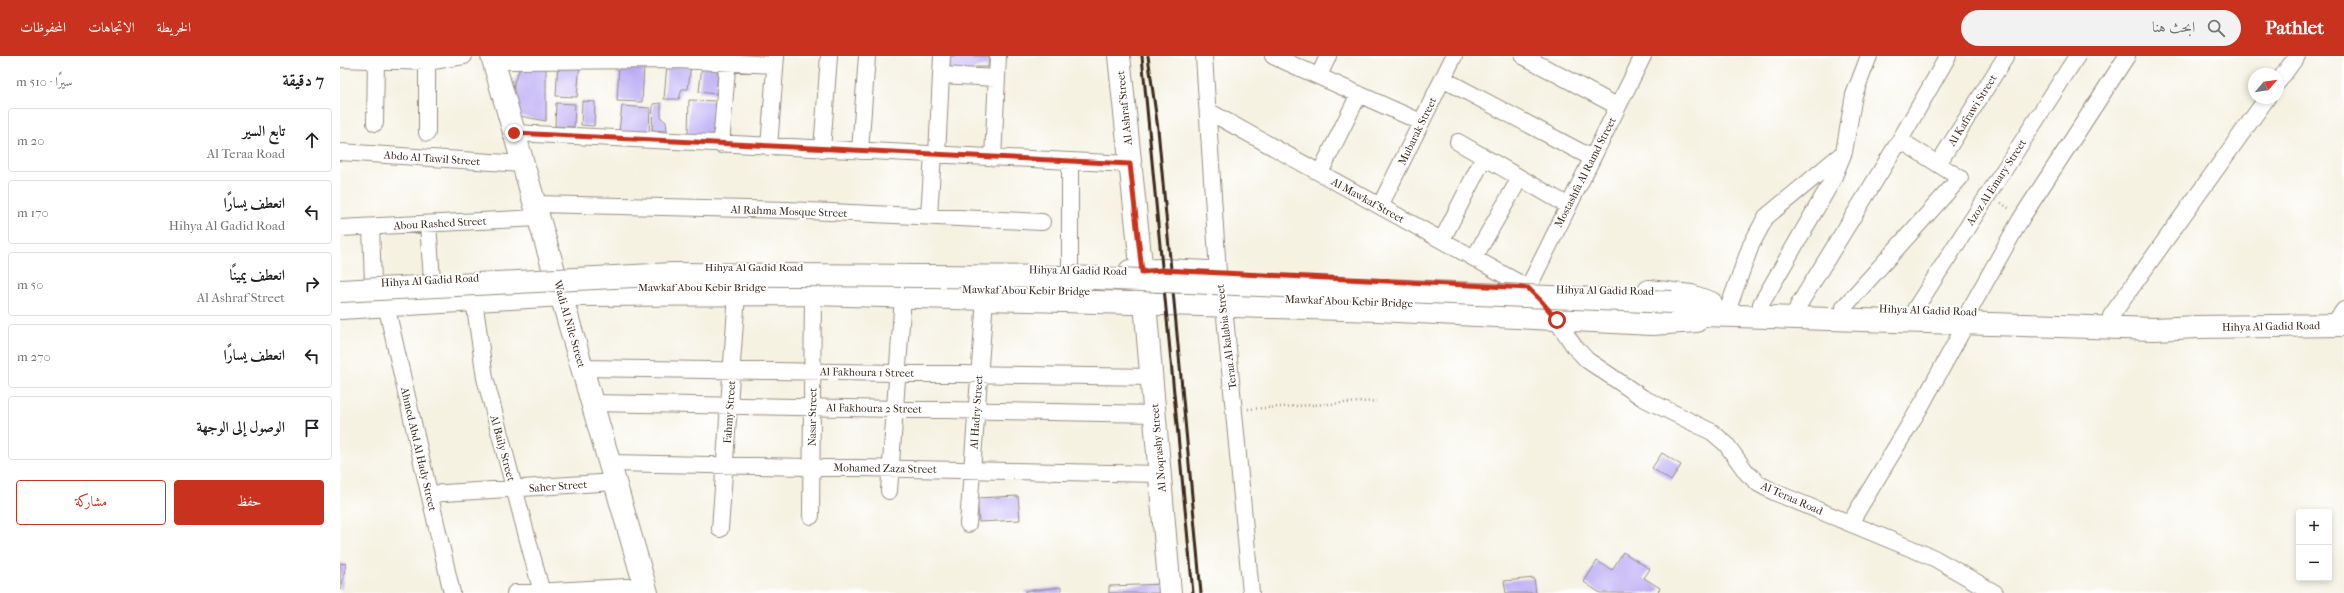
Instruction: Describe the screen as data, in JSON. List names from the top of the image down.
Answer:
{
  "streets": {
    "street": [
      "Al Ashraf Street",
      "Al Kafrawi Street",
      "Mubarak Street",
      "Abdo Al Tawil Street",
      "Mostashfa Al Ramd Street",
      "Azoz Al Emary Street",
      "Al Mawkaf Street",
      "Al Rahma Mosque Street",
      "Abou Rashed Street",
      "Hihya Al Gadid Road",
      "Mawkaf Abou Kebir Bridge",
      "Wadi Al Nile Street",
      "Teraa Al kalabia Street",
      "Al Fakhoura 1 Street",
      "Al Fakhoura 2 Street",
      "Fahmy Street",
      "Al Hadry Street",
      "Nasar Street",
      "Al Baily Street",
      "Al Noqrashy Street",
      "Ahmed Abd Al Hady Street",
      "Mohamed Zaza Street",
      "Saher Street",
      "Al Teraa Road"
    ]
  },
  "crossings": [
    ["Al Ashraf Street", "Hihya Al Gadid Road"],
    ["Al Ashraf Street", "Al Noqrashy Street"],
    ["Mubarak Street", "Al Mawkaf Street"],
    ["Abdo Al Tawil Street", "Wadi Al Nile Street"],
    ["Mostashfa Al Ramd Street", "Al Mawkaf Street"],
    ["Mostashfa Al Ramd Street", "Hihya Al Gadid Road"],
    ["Mostashfa Al Ramd Street", "Al Teraa Road"],
    ["Azoz Al Emary Street", "Hihya Al Gadid Road"],
    ["Al Mawkaf Street", "Hihya Al Gadid Road"],
    ["Al Mawkaf Street", "Teraa Al kalabia Street"],
    ["Al Mawkaf Street", "Al Teraa Road"],
    ["Al Rahma Mosque Street", "Abou Rashed Street"],
    ["Al Rahma Mosque Street", "Wadi Al Nile Street"],
    ["Abou Rashed Street", "Wadi Al Nile Street"],
    ["Hihya Al Gadid Road", "Mawkaf Abou Kebir Bridge"],
    ["Hihya Al Gadid Road", "Wadi Al Nile Street"],
    ["Hihya Al Gadid Road", "Teraa Al kalabia Street"],
    ["Hihya Al Gadid Road", "Fahmy Street"],
    ["Hihya Al Gadid Road", "Al Hadry Street"],
    ["Hihya Al Gadid Road", "Nasar Street"],
    ["Hihya Al Gadid Road", "Al Baily Street"],
    ["Hihya Al Gadid Road", "Al Noqrashy Street"],
    ["Hihya Al Gadid Road", "Ahmed Abd Al Hady Street"],
    ["Hihya Al Gadid Road", "Al Teraa Road"],
    ["Wadi Al Nile Street", "Al Fakhoura 1 Street"],
    ["Wadi Al Nile Street", "Al Fakhoura 2 Street"],
    ["Wadi Al Nile Street", "Mohamed Zaza Street"],
    ["Wadi Al Nile Street", "Saher Street"],
    ["Al Fakhoura 1 Street", "Fahmy Street"],
    ["Al Fakhoura 1 Street", "Al Hadry Street"],
    ["Al Fakhoura 1 Street", "Nasar Street"],
    ["Al Fakhoura 1 Street", "Al Noqrashy Street"],
    ["Al Fakhoura 2 Street", "Fahmy Street"],
    ["Al Fakhoura 2 Street", "Al Hadry Street"],
    ["Al Fakhoura 2 Street", "Nasar Street"],
    ["Al Fakhoura 2 Street", "Al Noqrashy Street"],
    ["Fahmy Street", "Mohamed Zaza Street"],
    ["Al Hadry Street", "Mohamed Zaza Street"],
    ["Nasar Street", "Mohamed Zaza Street"],
    ["Al Baily Street", "Saher Street"],
    ["Al Noqrashy Street", "Mohamed Zaza Street"],
    ["Ahmed Abd Al Hady Street", "Saher Street"],
    ["Mohamed Zaza Street", "Saher Street"]
  ],
  "north": "top right",
  "page": {
    "header": "Pathlet",
    "search": "ابحث هنا",
    "nav": ["الخريطة", "الاتجاهات", "المحفوظات"],
    "heading": ["7 دقيقة", "سيرًا · 510 m"],
    "list": [
      ["تابع السير", "Al Teraa Road", "20 m"],
      ["انعطف يسارًا", "Hihya Al Gadid Road", "170 m"],
      ["انعطف يمينًا", "Al Ashraf Street", "50 m"],
      ["انعطف يسارًا", "270 m"],
      "الوصول إلى الوجهة"
    ],
    "buttons": ["حفظ", "مشاركة"],
    "map_buttons": ["+", "−"]
  }
}
